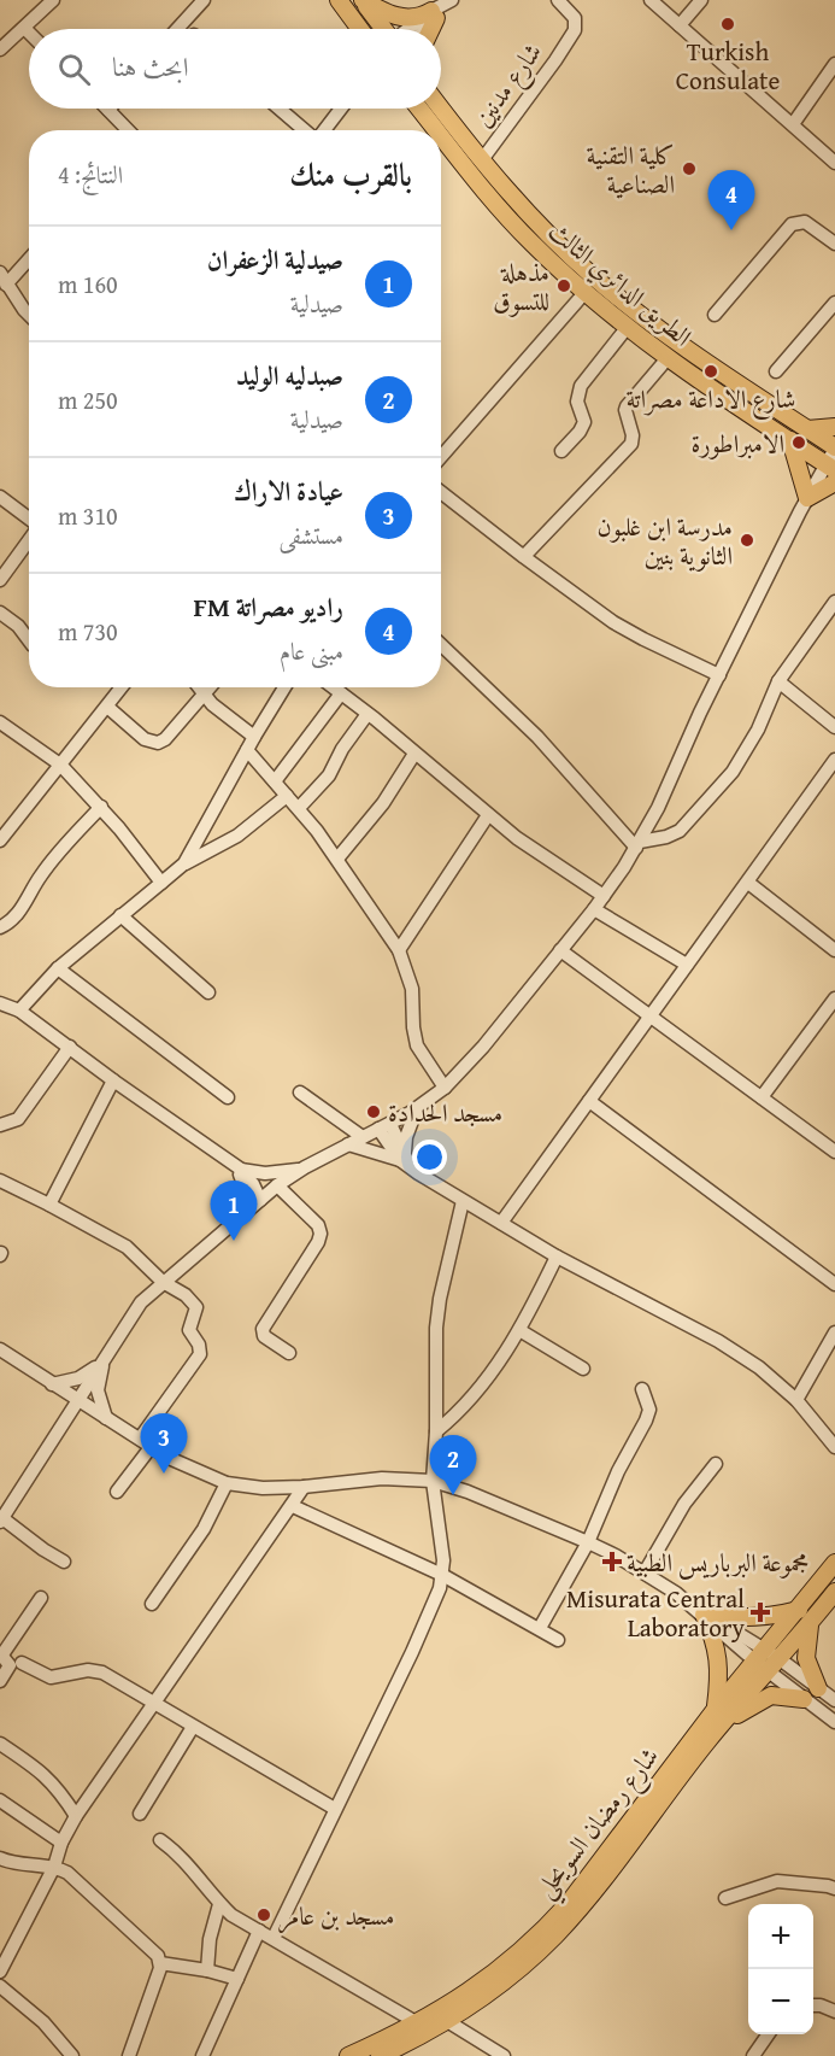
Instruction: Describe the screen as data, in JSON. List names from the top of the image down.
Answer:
{
  "streets": {
    "main road": ["الطريق الدائري الثالث", "شارع رمضان السويحلي"],
    "street": ["شارع مدنين"]
  },
  "crossings": [
    ["شارع مدنين", "الطريق الدائري الثالث"]
  ],
  "places": {
    "other": [
      "Turkish Consulate",
      "كلية التقنية الصناعية",
      "مذهلة للتسوق",
      "شارع الاداعة مصراتة",
      "الامبراطورة",
      "مدرسة ابن غلبون الثانوية بنين",
      "مسجد الحدادة",
      "مسجد بن عامر"
    ],
    "health": ["مجموعة البرباريس الطبية", "Misurata Central Laboratory"]
  },
  "page": {
    "search": "ابحث هنا",
    "heading": ["بالقرب منك", "النتائج: 4"],
    "pins": [
      "4",
      "1",
      "3",
      "2"
    ],
    "list": [
      {
        "mark": "1",
        "name": "صيدلية الزعفران",
        "note": "صيدلية",
        "value": "160 m"
      },
      {
        "mark": "2",
        "name": "صبدليه الوليد",
        "note": "صيدلية",
        "value": "250 m"
      },
      {
        "mark": "3",
        "name": "عيادة الاراك",
        "note": "مستشفى",
        "value": "310 m"
      },
      {
        "mark": "4",
        "name": "راديو مصراتة FM",
        "note": "مبنى عام",
        "value": "730 m"
      }
    ],
    "map_buttons": ["+", "−"]
  }
}
